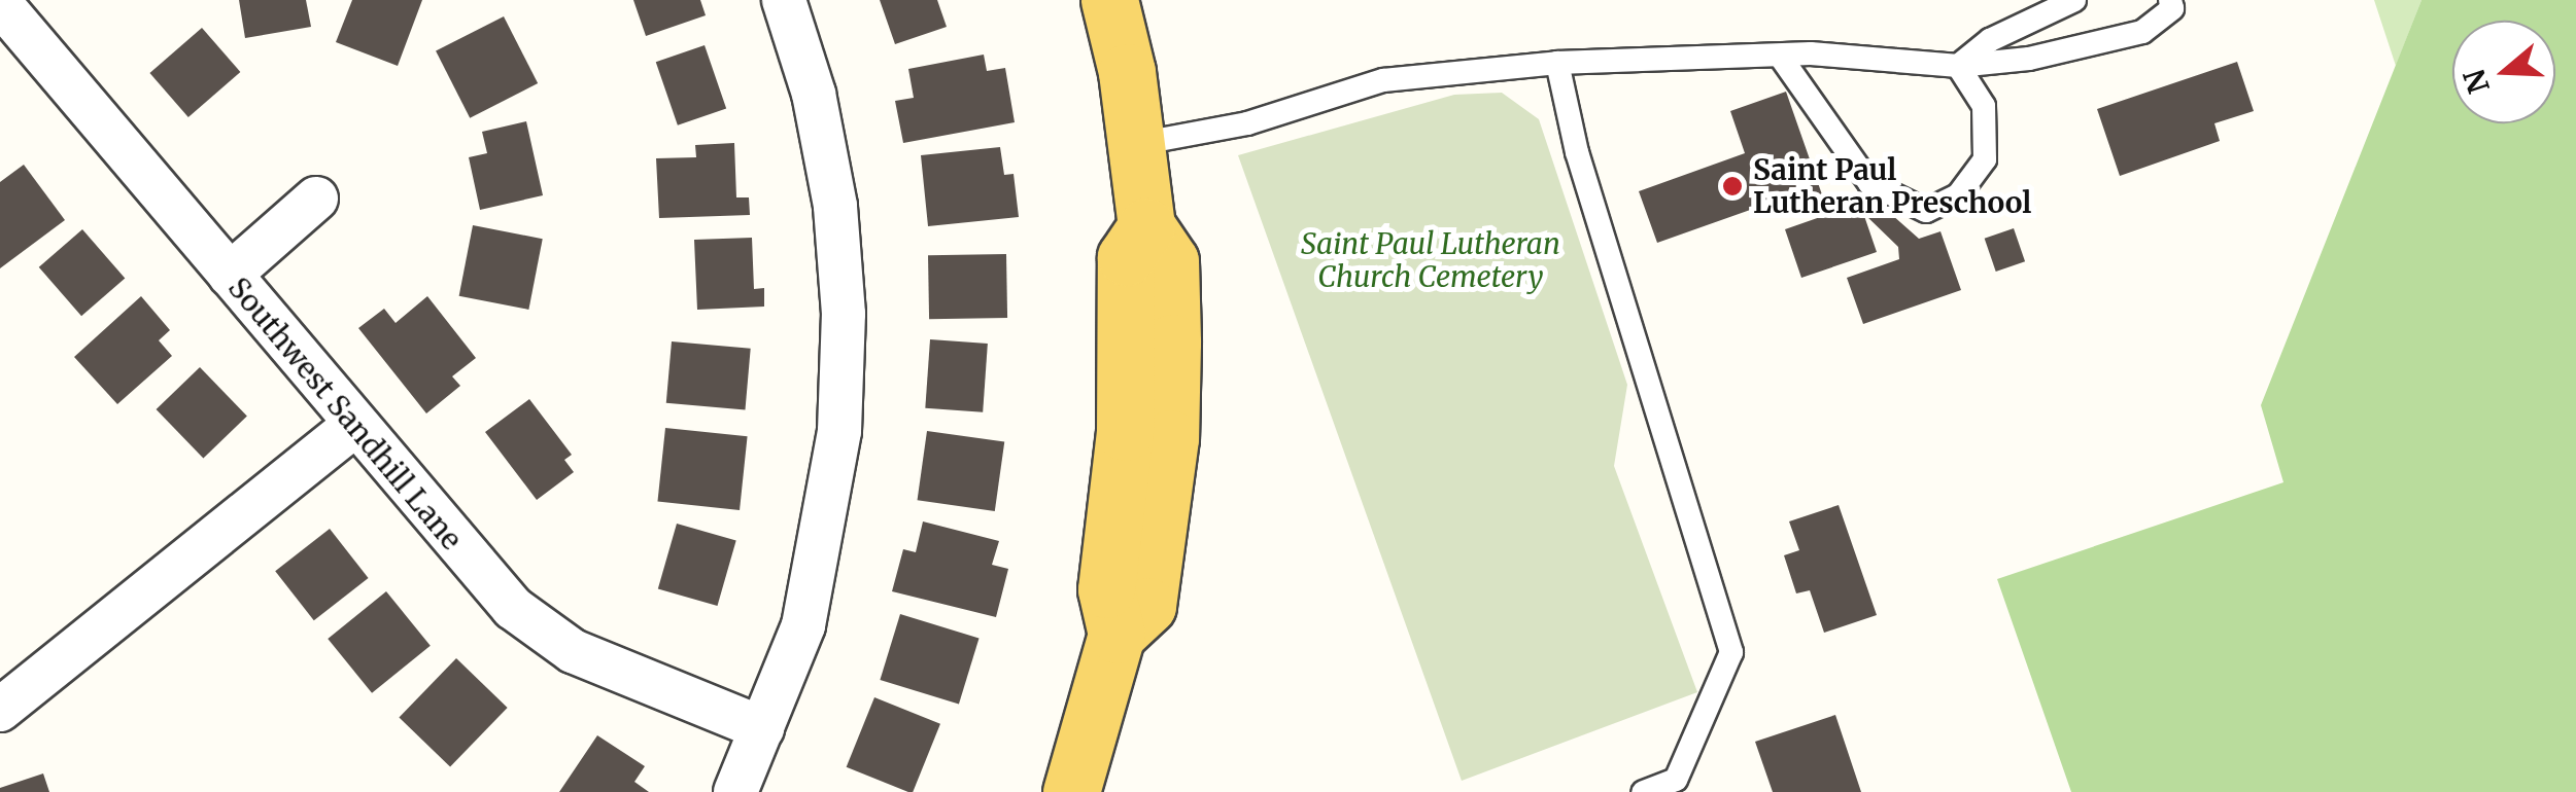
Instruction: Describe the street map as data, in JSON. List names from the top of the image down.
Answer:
{
  "streets": {
    "street": ["Southwest Sandhill Lane"]
  },
  "parks": ["Saint Paul Lutheran Church Cemetery"],
  "places": ["Saint Paul Lutheran Preschool"],
  "north": "left"
}
